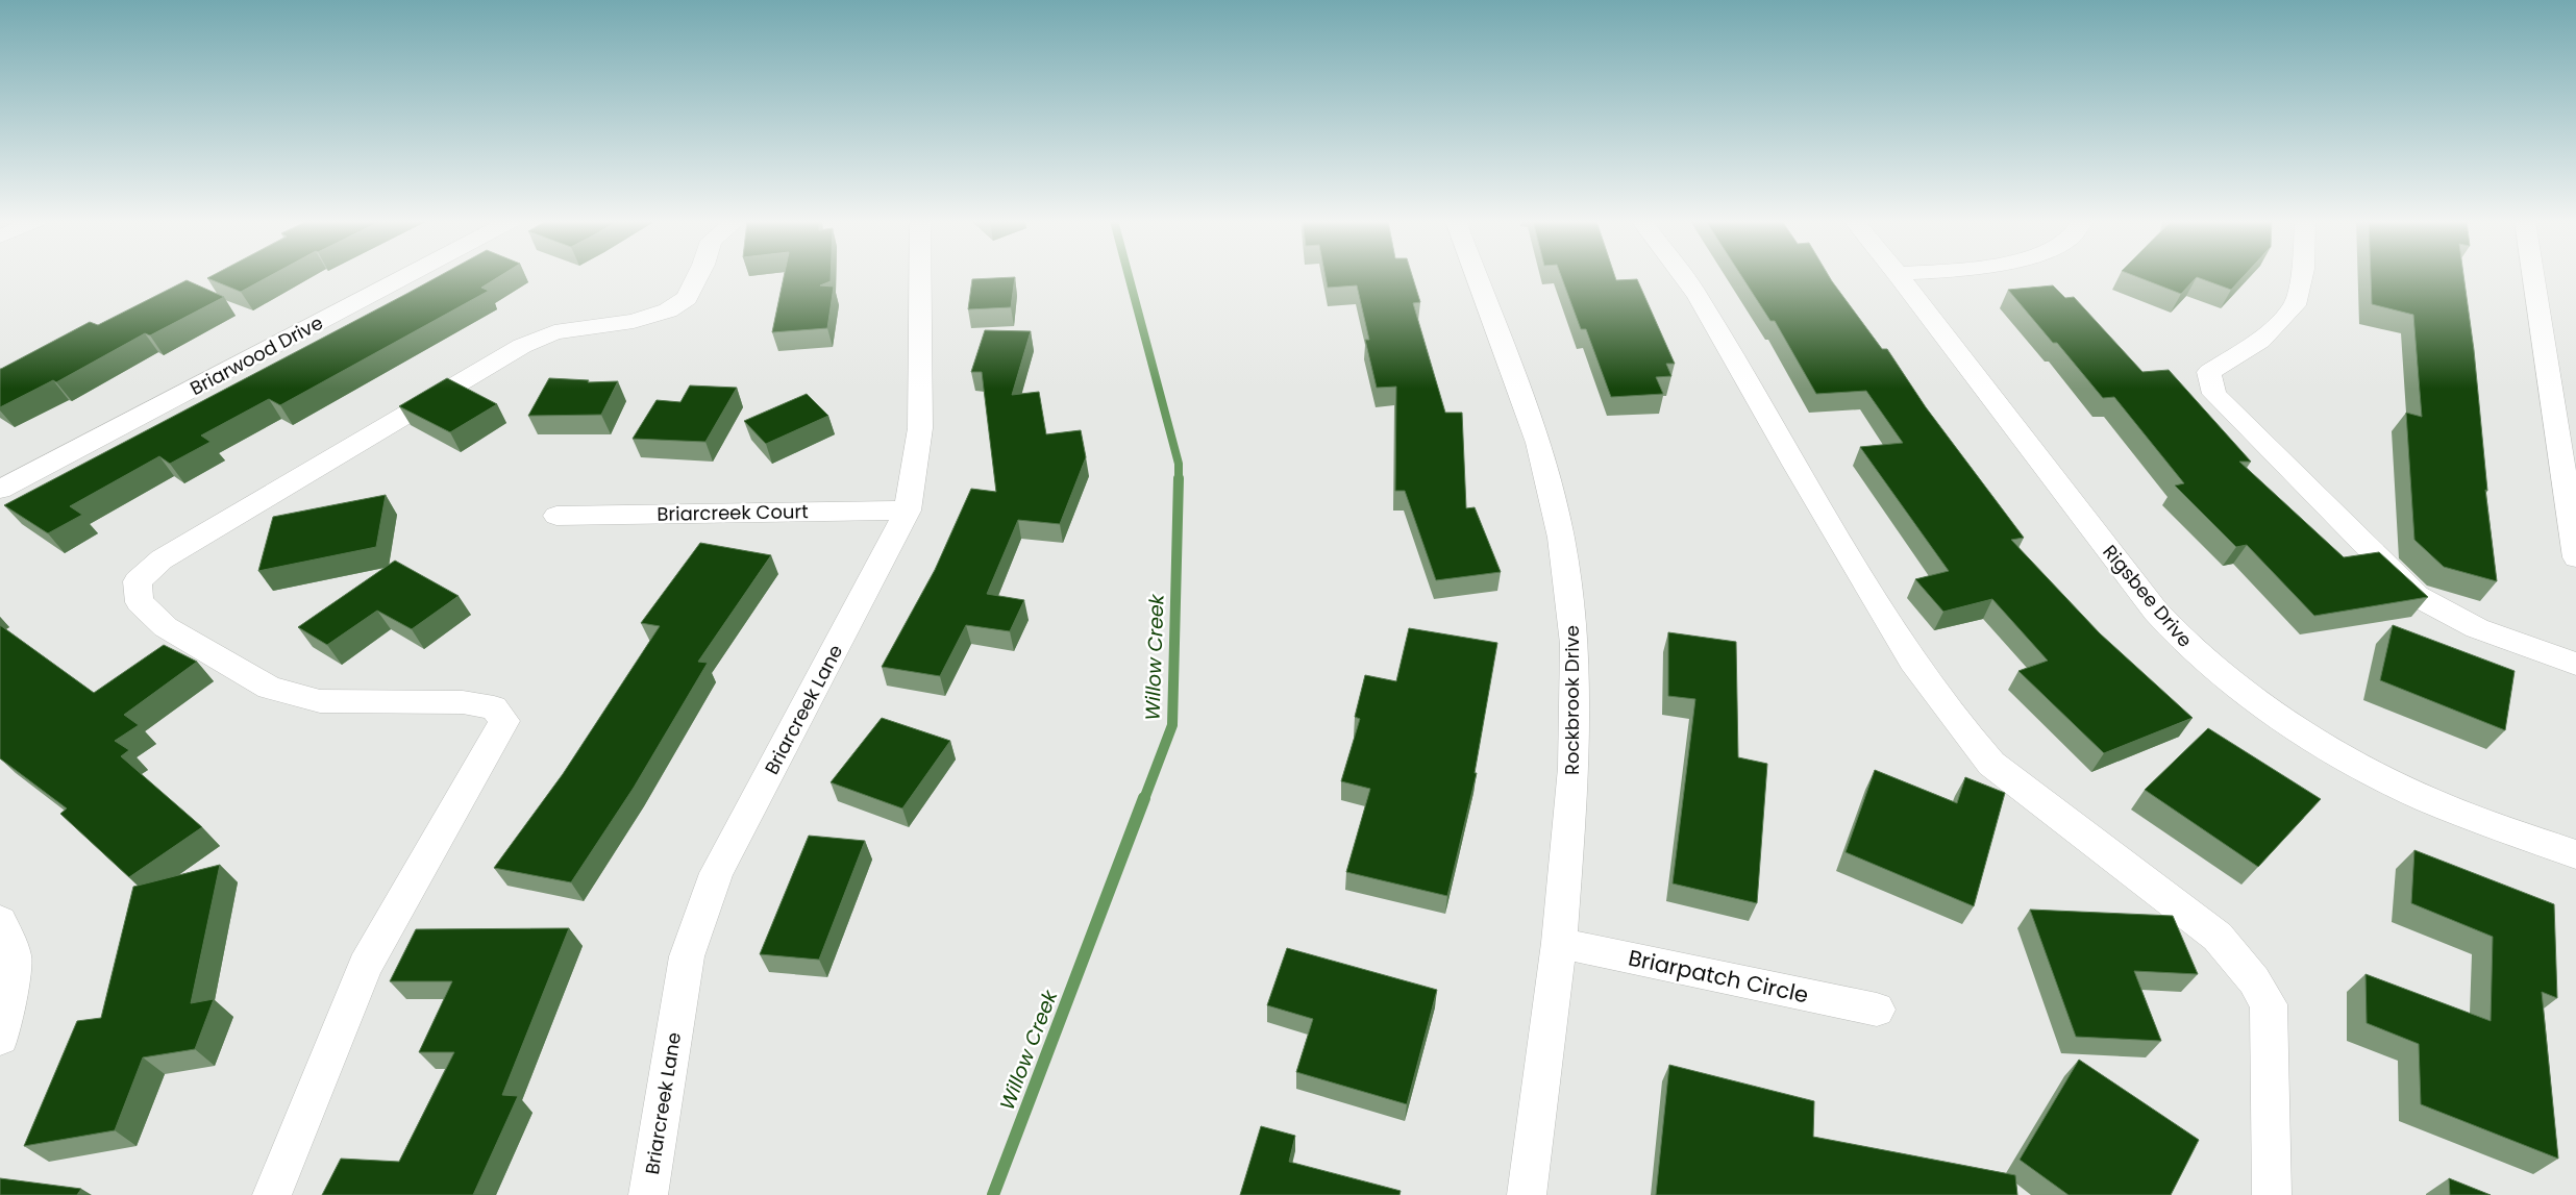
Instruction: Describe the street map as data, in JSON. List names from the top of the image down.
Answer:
{
  "streets": {
    "street": [
      "Briarwood Drive",
      "Briarcreek Court",
      "Rigsbee Drive",
      "Rockbrook Drive",
      "Briarcreek Lane",
      "Briarpatch Circle"
    ]
  },
  "crossings": [
    ["Briarcreek Court", "Briarcreek Lane"],
    ["Rockbrook Drive", "Briarpatch Circle"]
  ],
  "water": ["Willow Creek"]
}
